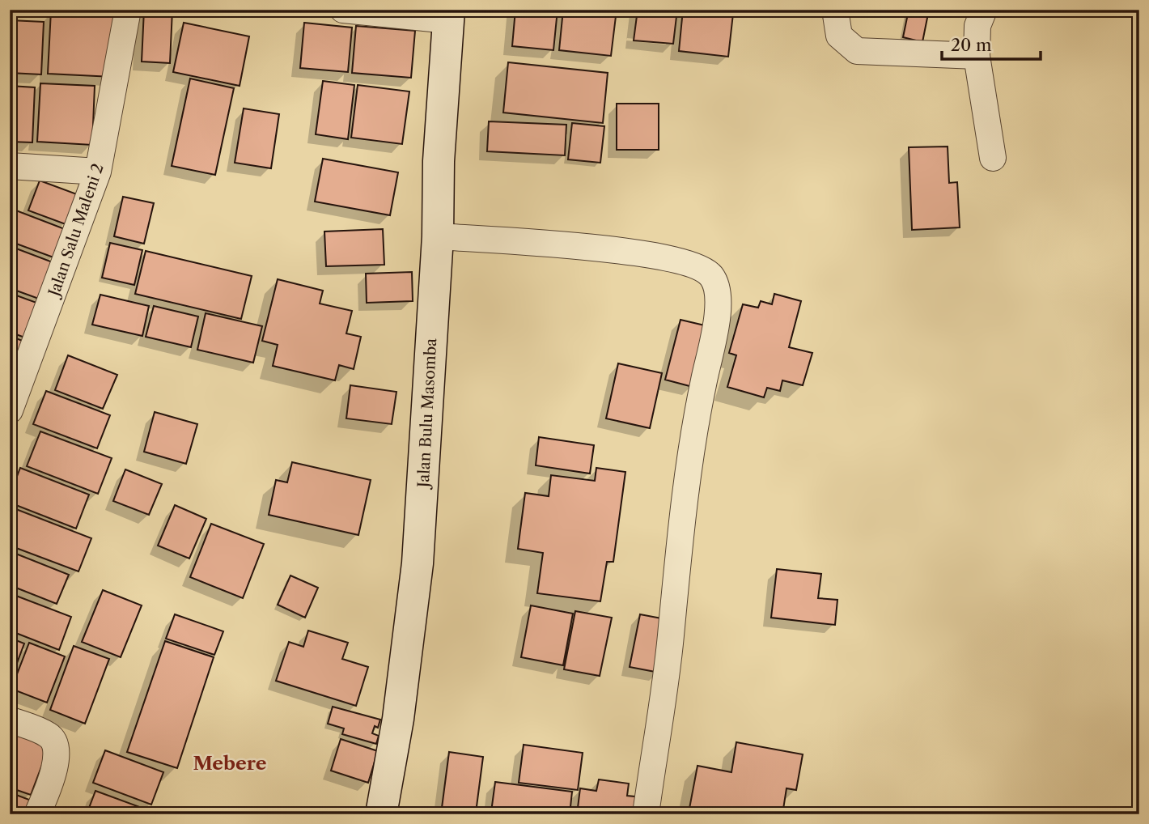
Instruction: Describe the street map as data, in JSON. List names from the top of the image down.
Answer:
{
  "streets": {
    "street": ["Jalan Salu Maleni 2", "Jalan Bulu Masomba"]
  },
  "districts": ["Mebere"],
  "scale_bar": "20 m"
}
